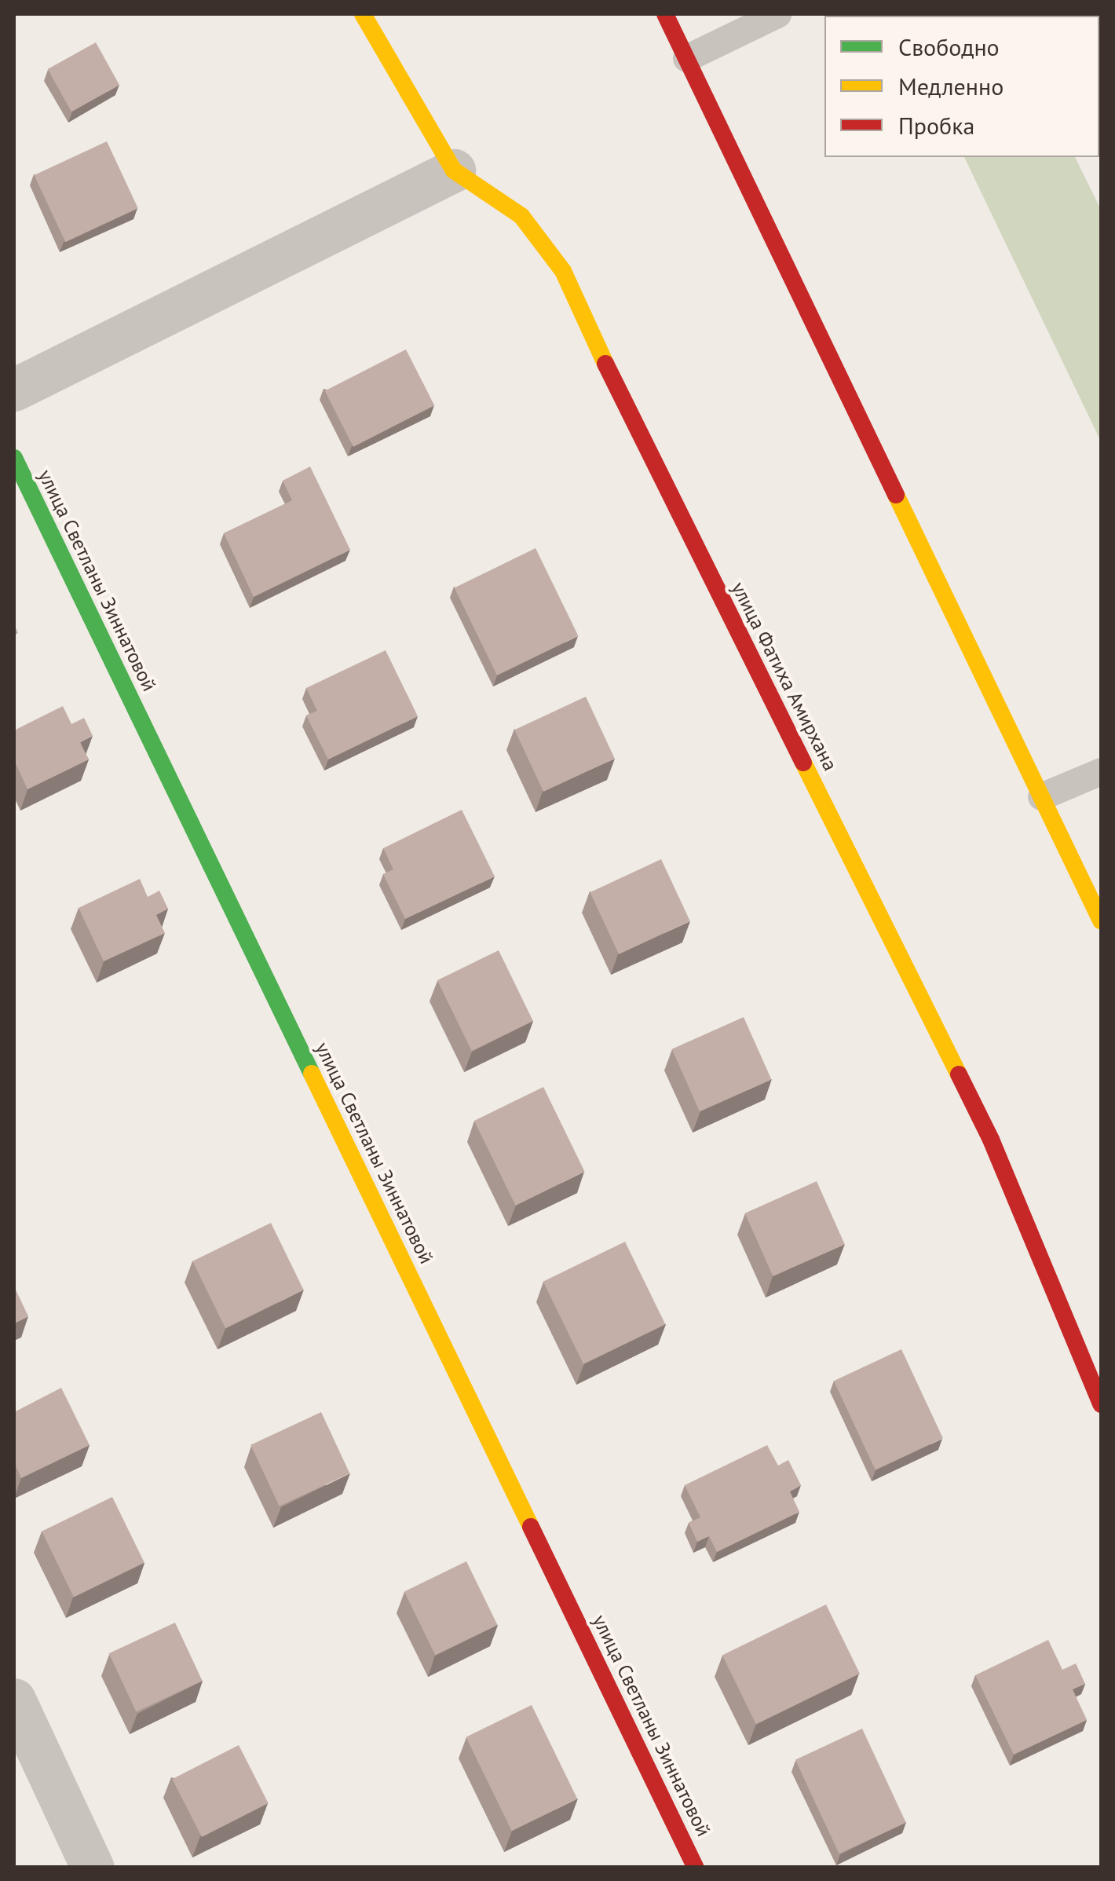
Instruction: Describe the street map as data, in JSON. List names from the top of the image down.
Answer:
{
  "streets": {
    "street": ["улица Светланы Зиннатовой", "улица Фатиха Амирхана"]
  },
  "legend": ["Свободно", "Медленно", "Пробка"]
}
